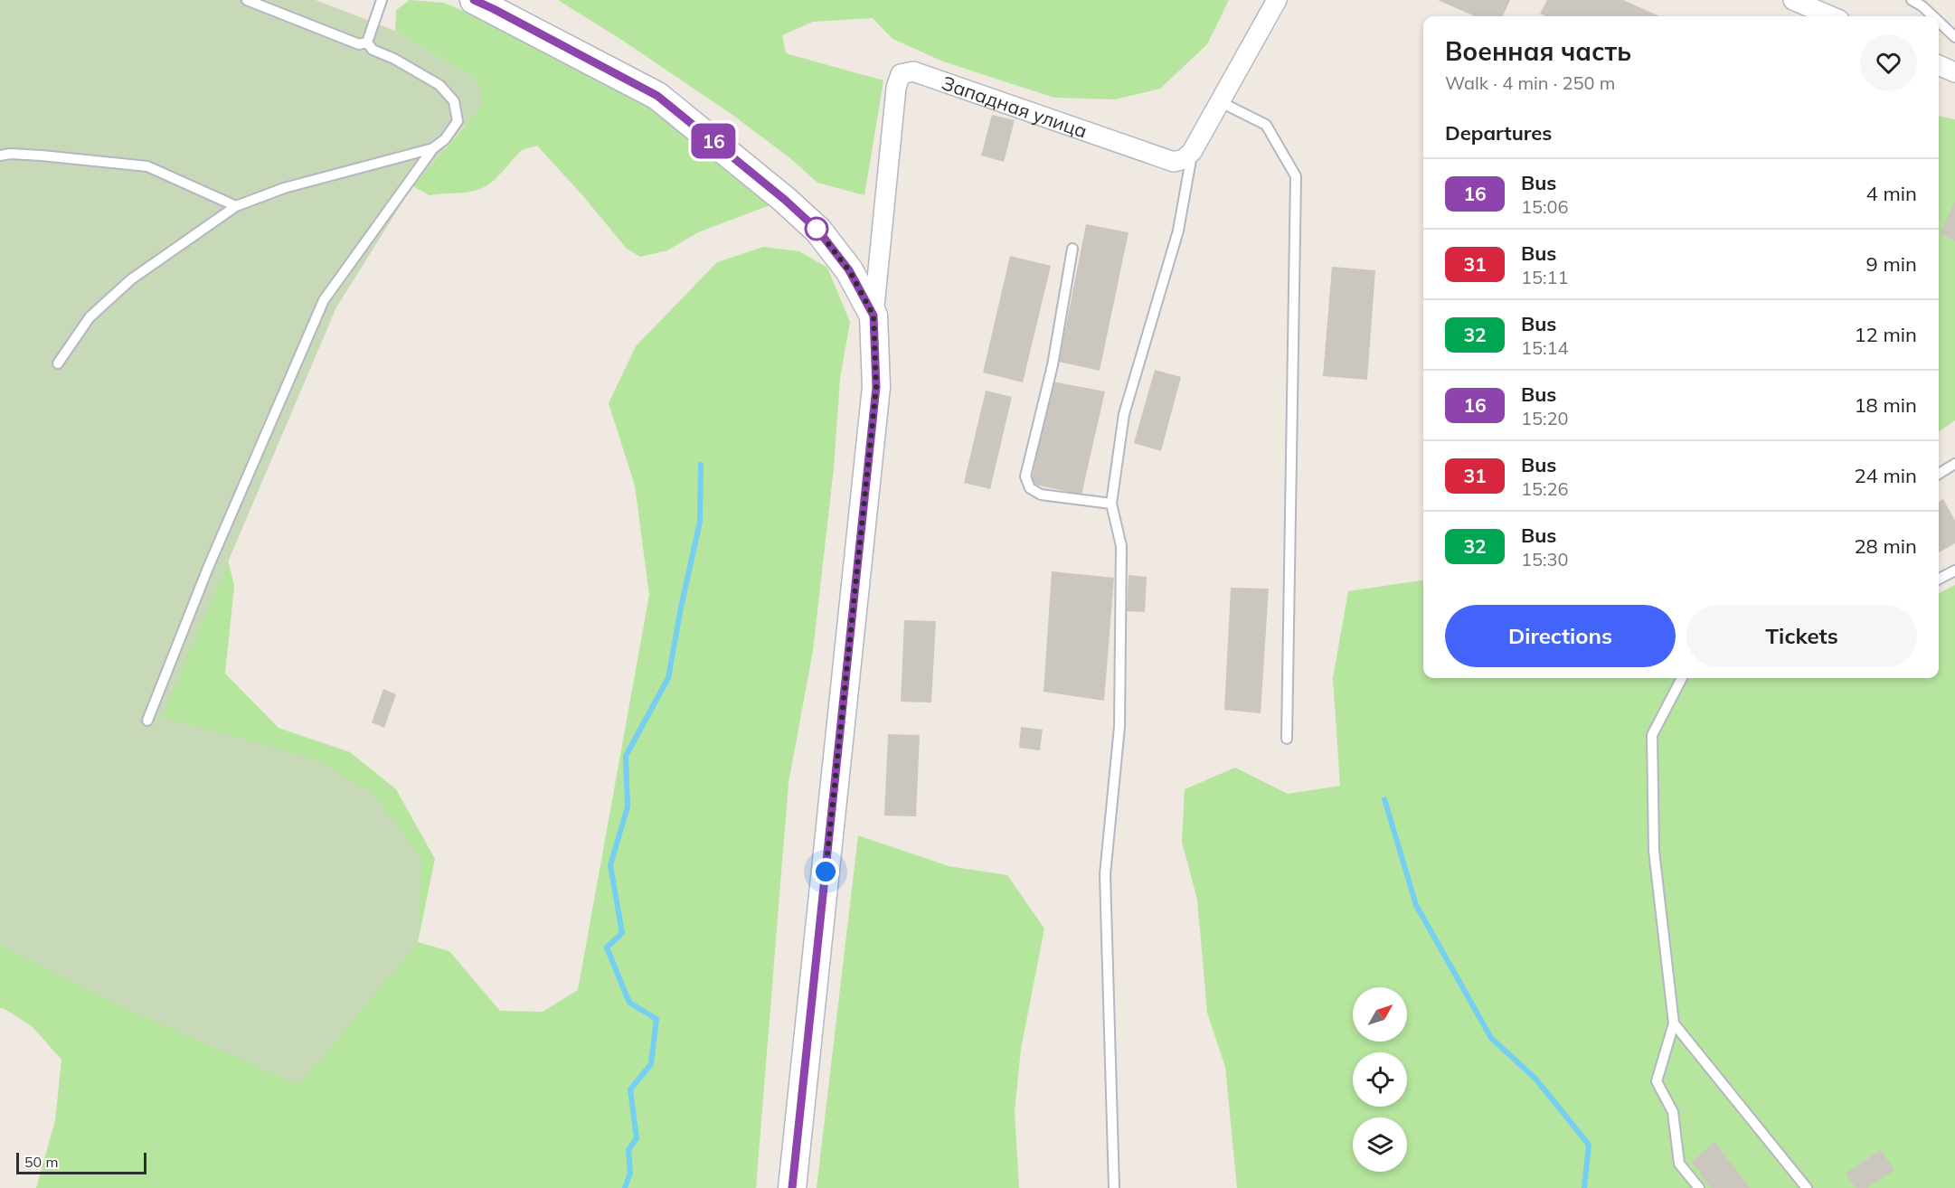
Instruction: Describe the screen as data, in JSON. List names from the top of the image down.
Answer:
{
  "streets": {
    "street": ["Западная улица"]
  },
  "lines": ["bus line 16"],
  "scale_bar": "50 m",
  "north": "top right",
  "page": {
    "on_map": "16",
    "heading": [
      ["Военная часть", "Walk · 4 min · 250 m"],
      "Departures"
    ],
    "list": [
      {
        "mark": "16",
        "name": "Bus",
        "note": "15:06",
        "value": "4 min"
      },
      {
        "mark": "31",
        "name": "Bus",
        "note": "15:11",
        "value": "9 min"
      },
      {
        "mark": "32",
        "name": "Bus",
        "note": "15:14",
        "value": "12 min"
      },
      {
        "mark": "16",
        "name": "Bus",
        "note": "15:20",
        "value": "18 min"
      },
      {
        "mark": "31",
        "name": "Bus",
        "note": "15:26",
        "value": "24 min"
      },
      {
        "mark": "32",
        "name": "Bus",
        "note": "15:30",
        "value": "28 min"
      }
    ],
    "buttons": ["Directions", "Tickets"],
    "scale": "50 m"
  }
}
